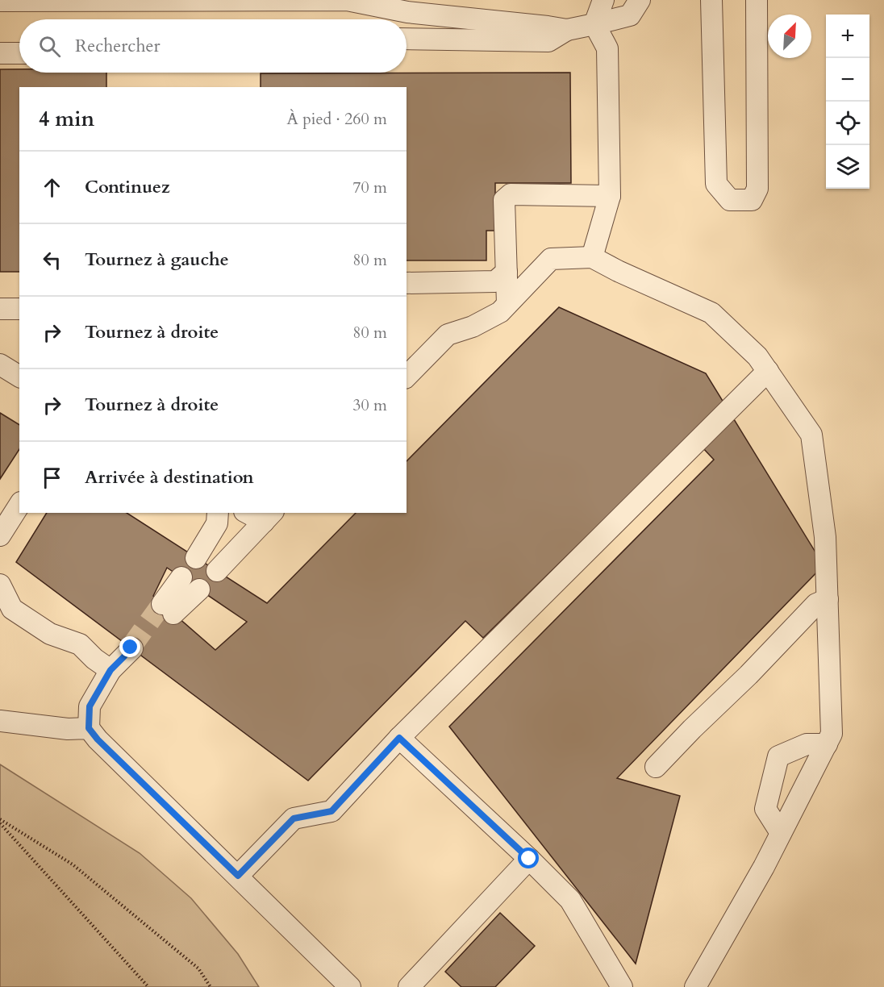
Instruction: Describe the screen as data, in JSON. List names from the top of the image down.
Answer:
{
  "north": "top right",
  "page": {
    "map_buttons": ["+", "−"],
    "search": "Rechercher",
    "heading": ["4 min", "À pied · 260 m"],
    "list": [
      ["Continuez", "70 m"],
      ["Tournez à gauche", "80 m"],
      ["Tournez à droite", "80 m"],
      ["Tournez à droite", "30 m"],
      "Arrivée à destination"
    ]
  }
}
